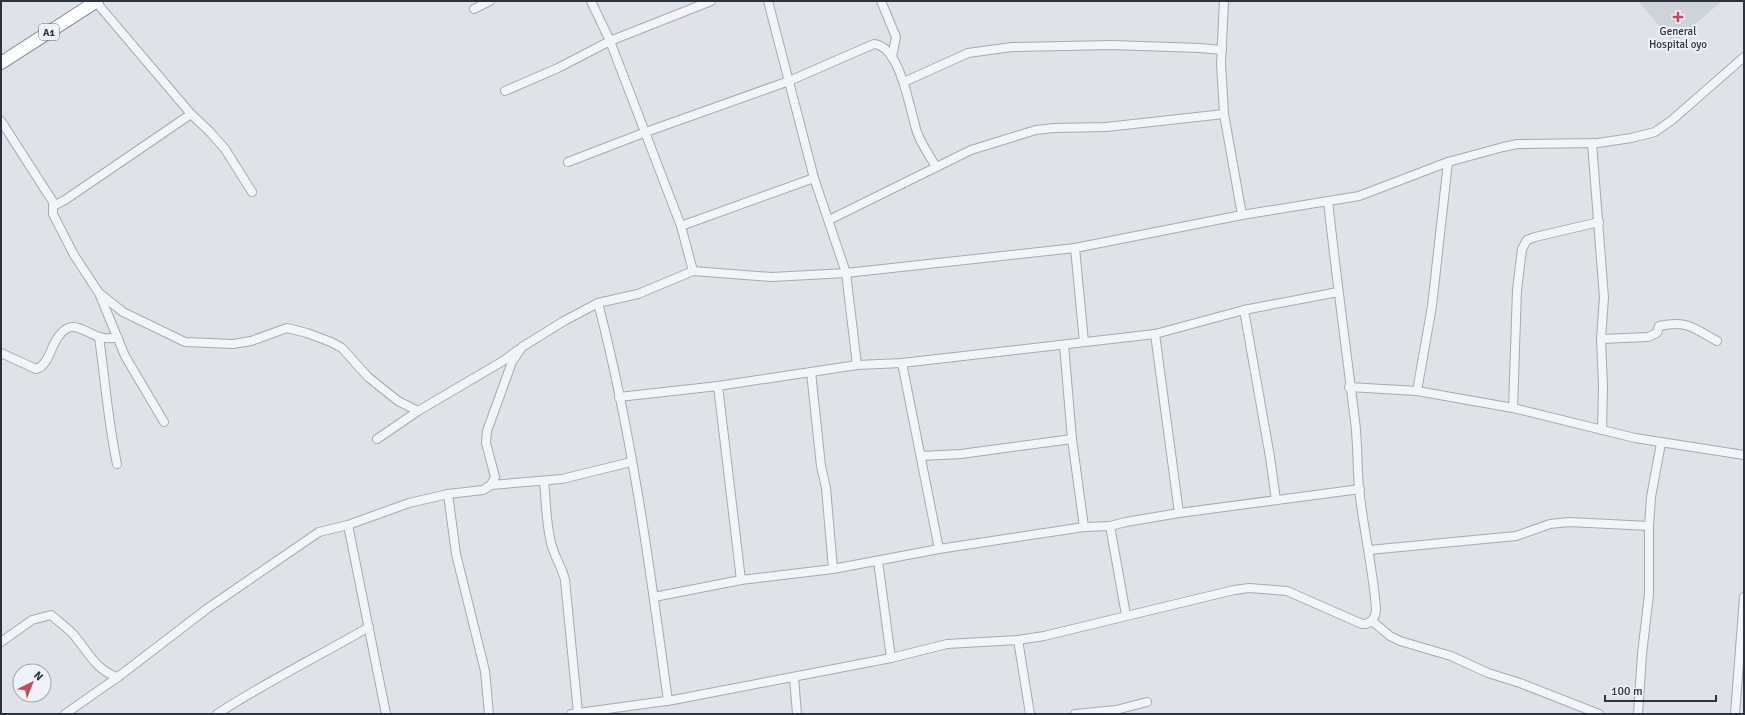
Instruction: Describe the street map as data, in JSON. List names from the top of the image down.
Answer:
{
  "streets": {
    "highway": ["A1"]
  },
  "places": {
    "health": ["General Hospital oyo"]
  },
  "scale_bar": "100 m",
  "north": "top right"
}
